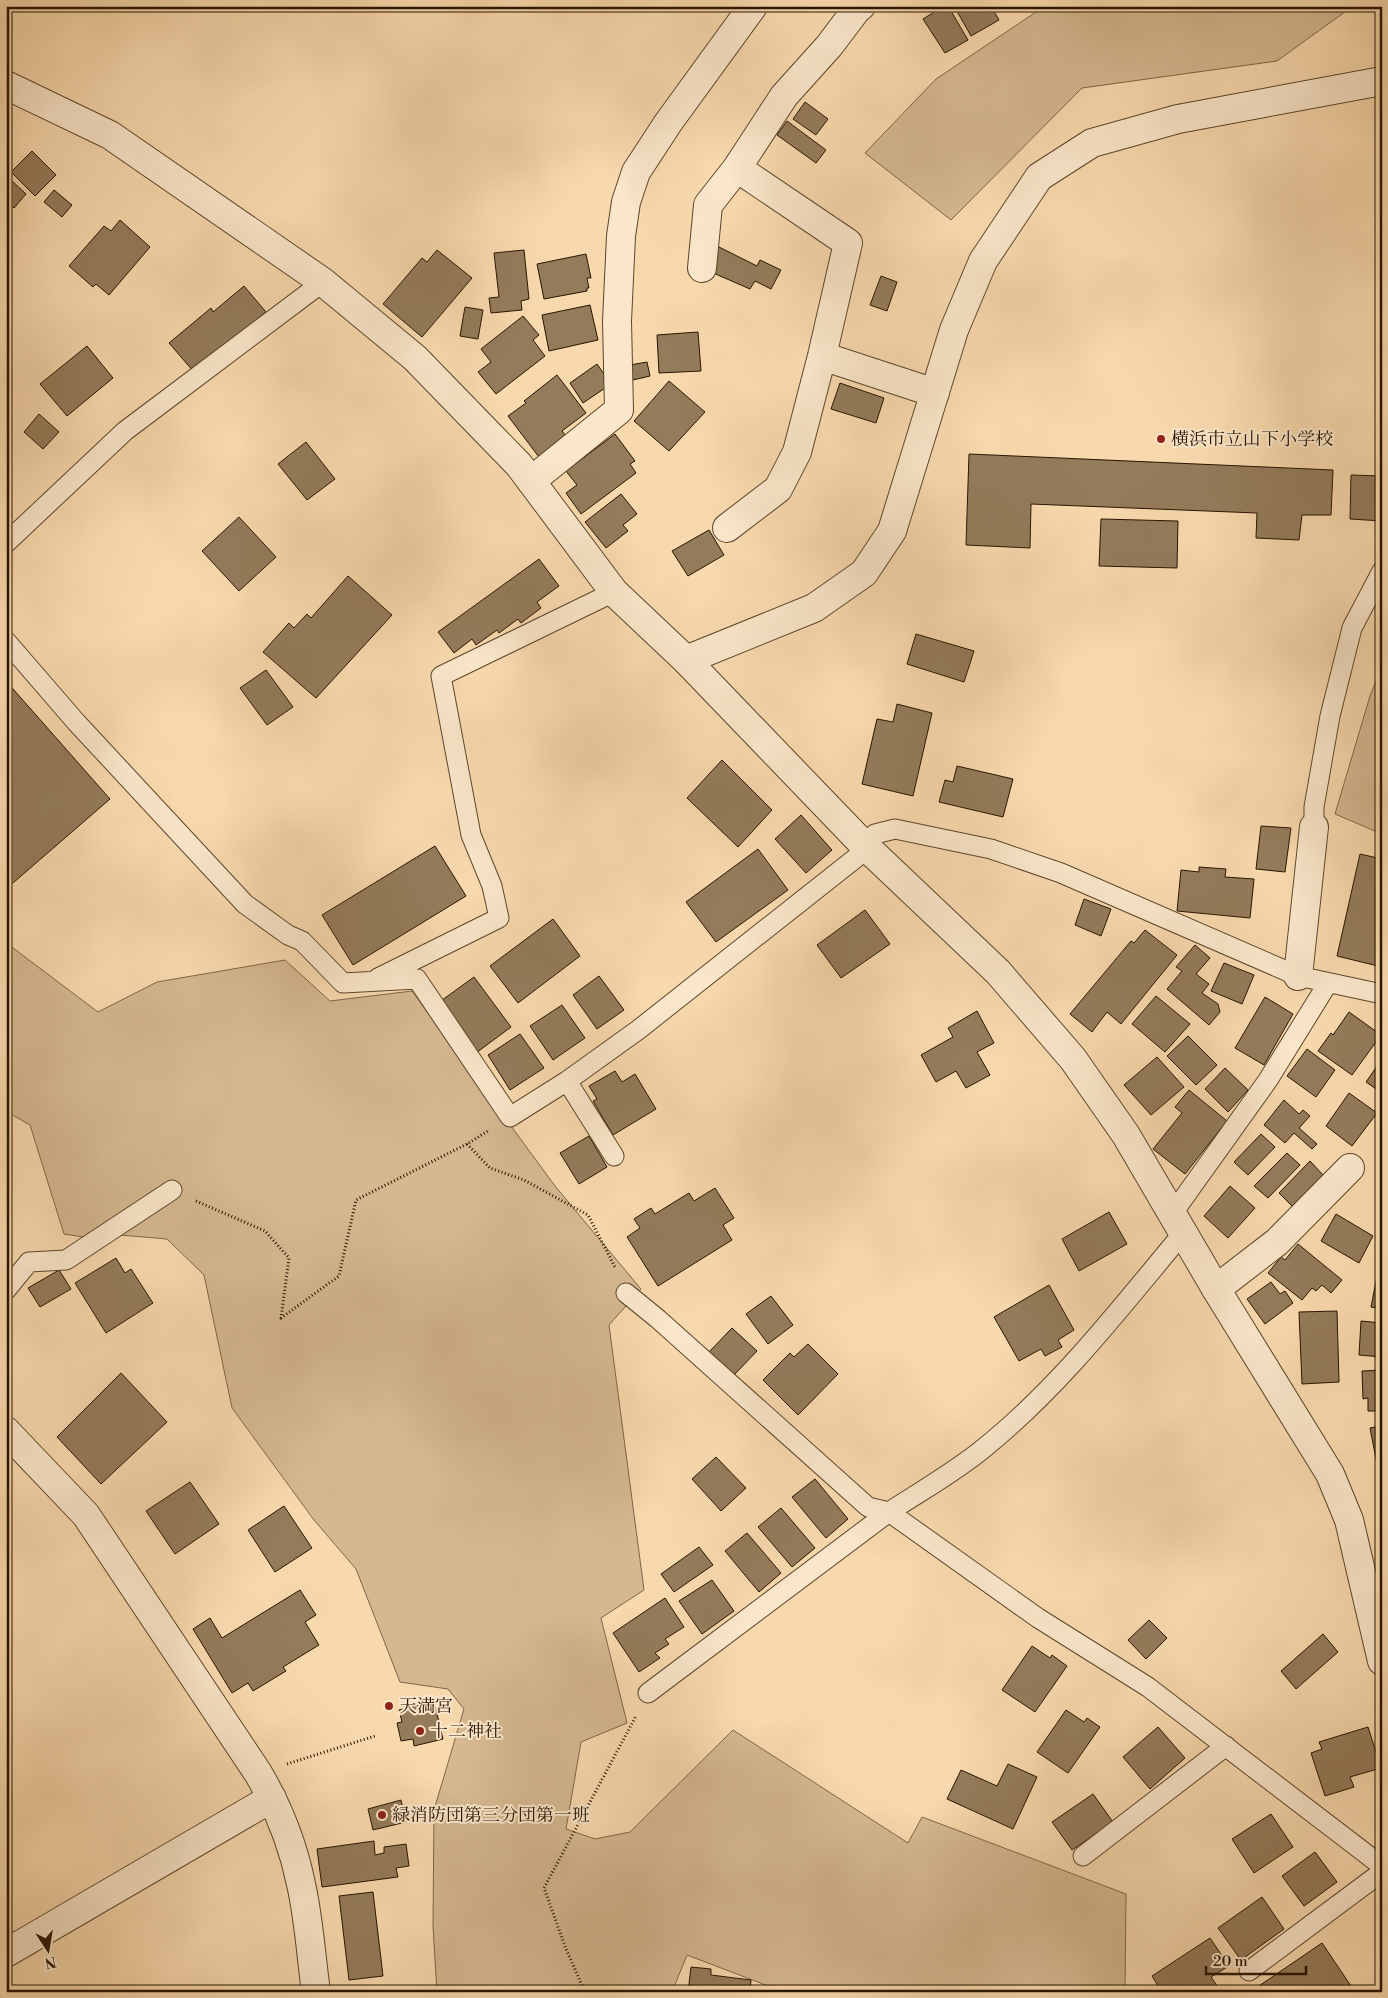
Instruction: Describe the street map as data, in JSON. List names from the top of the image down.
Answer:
{
  "places": [
    "横浜市立山下小学校",
    "天満宮",
    "十二神社",
    "緑消防団第三分団第一班"
  ],
  "scale_bar": "20 m",
  "north": "bottom"
}
